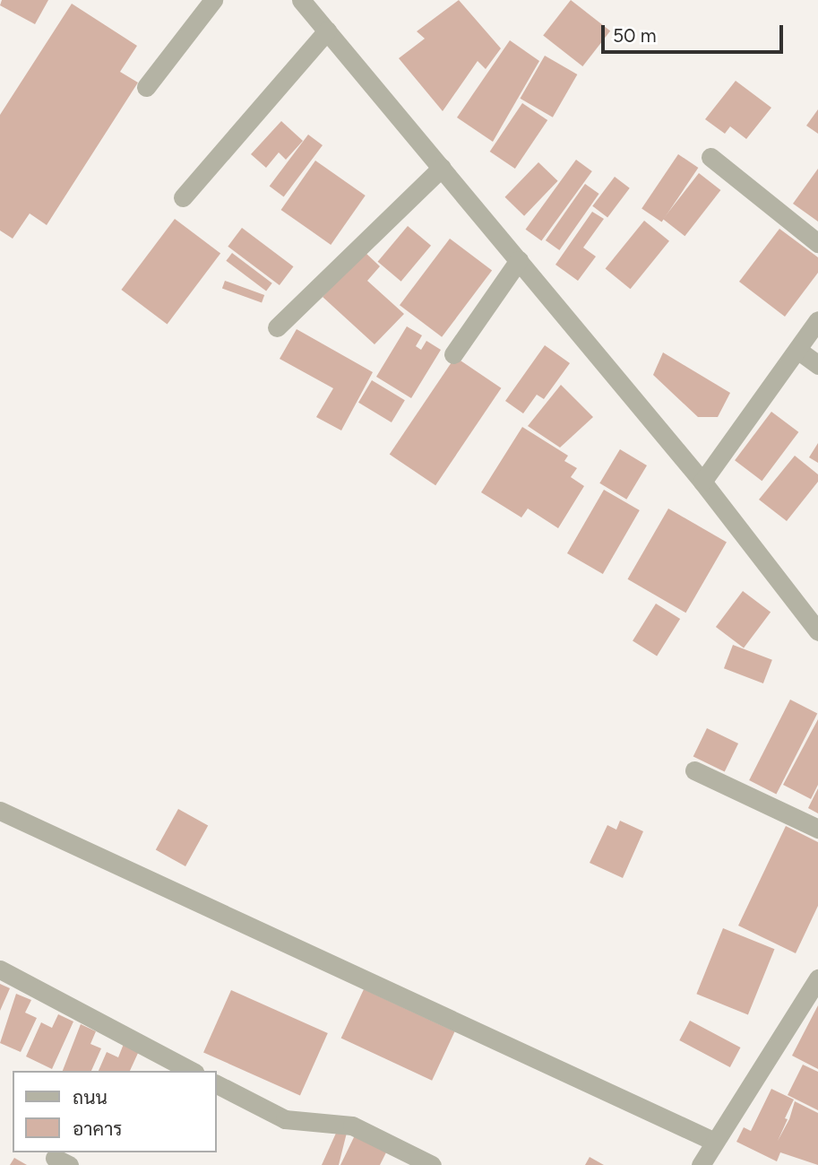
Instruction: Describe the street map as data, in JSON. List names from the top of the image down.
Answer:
{
  "legend": ["ถนน", "อาคาร"],
  "scale_bar": "50 m"
}
